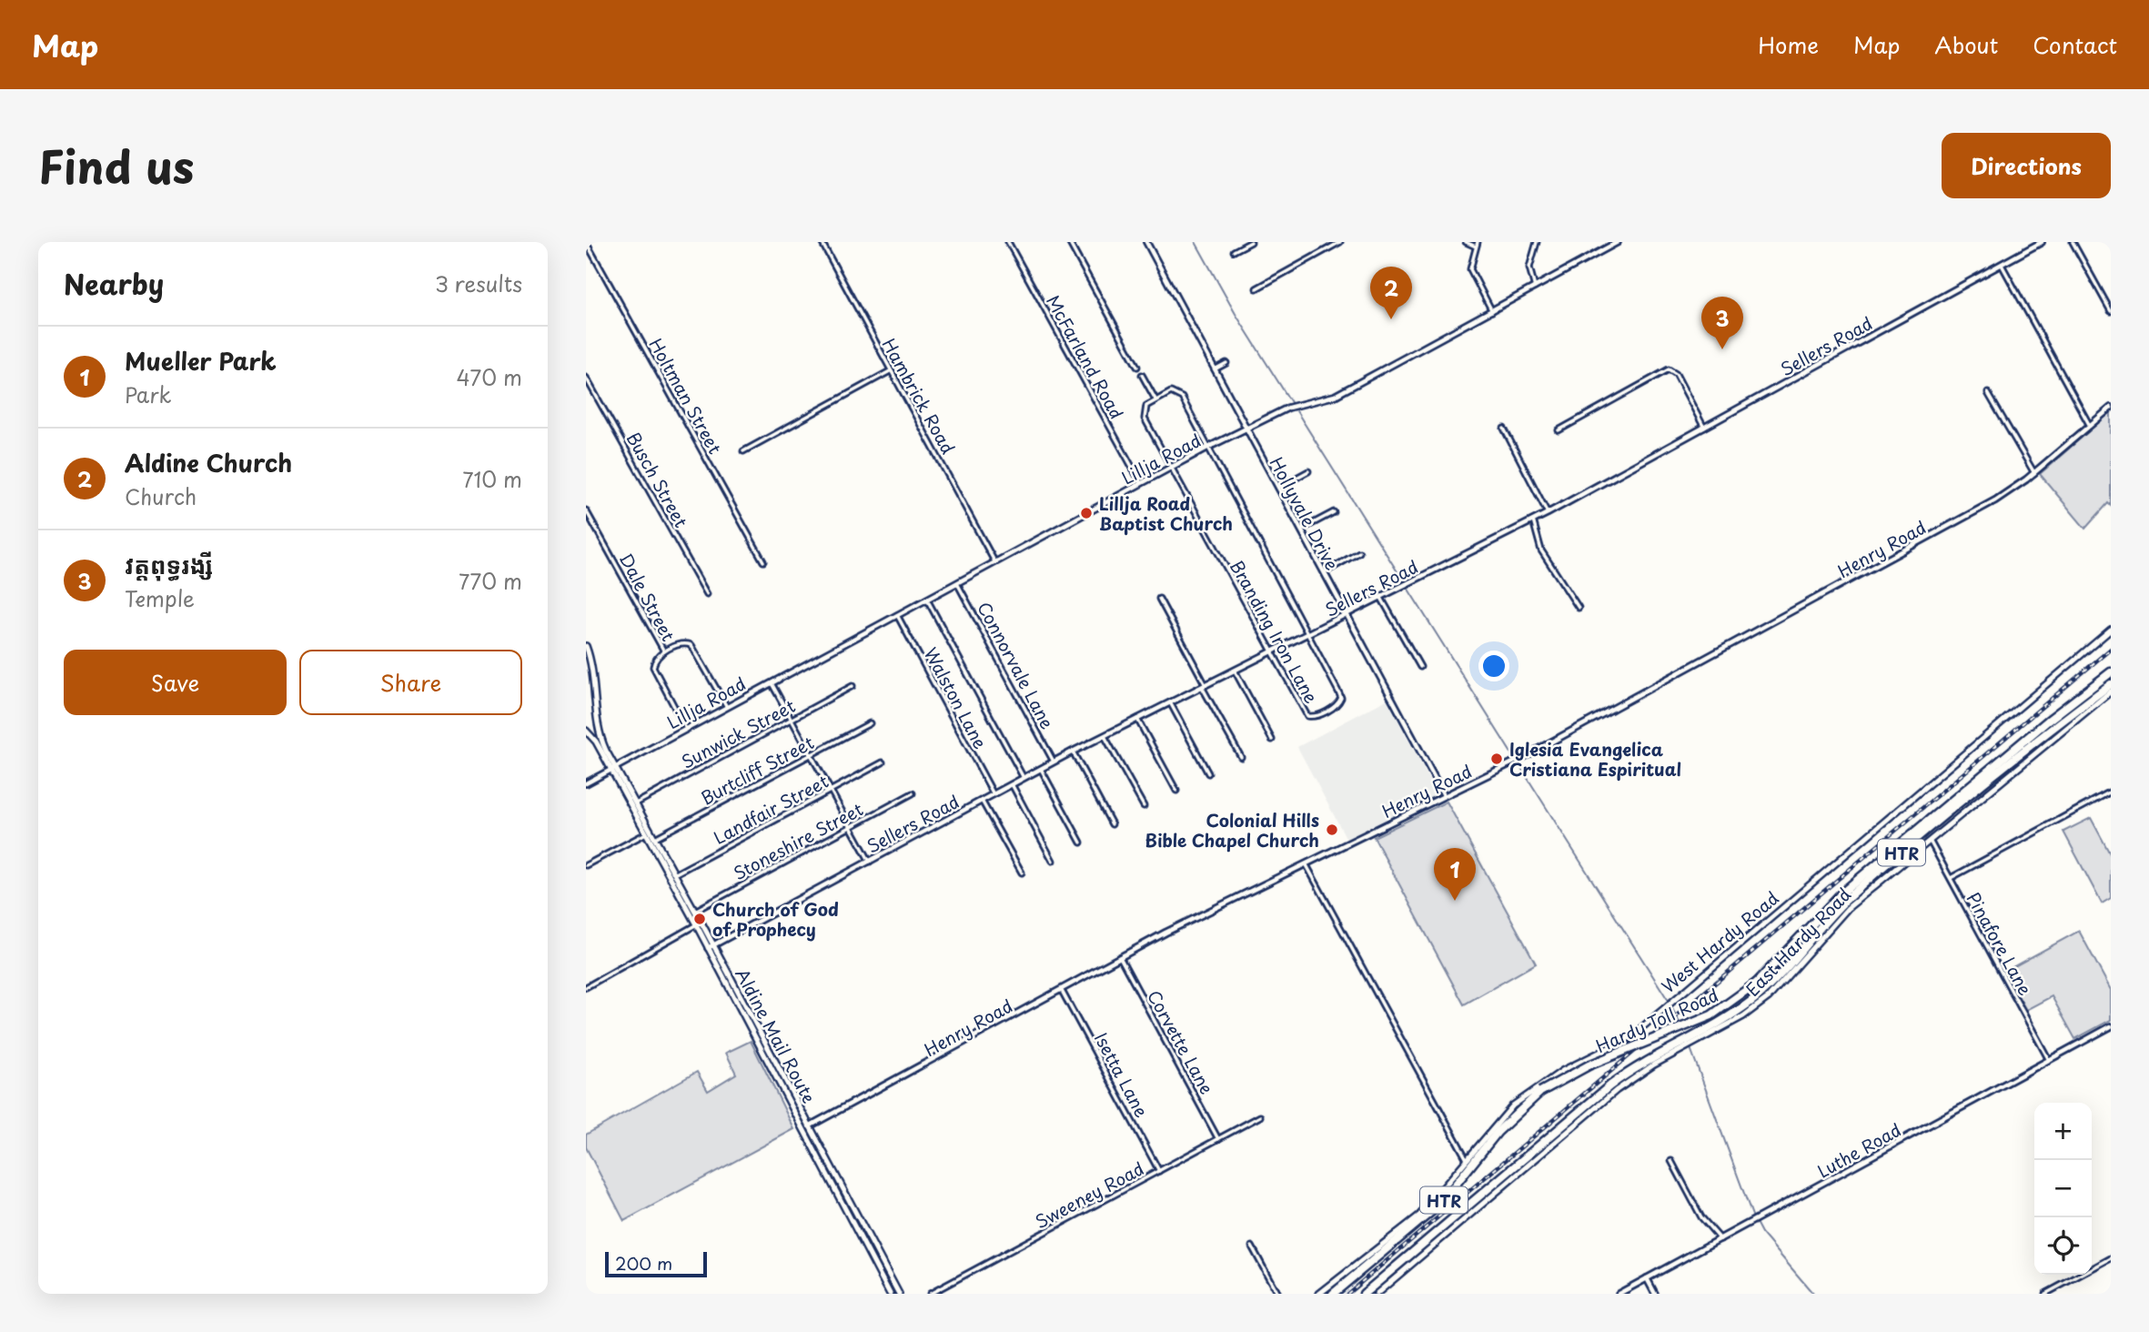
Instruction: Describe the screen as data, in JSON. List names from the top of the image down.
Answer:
{
  "streets": {
    "highway": ["HTR", "Hardy Toll Road"],
    "main road": ["West Hardy Road", "East Hardy Road", "Aldine Mail Route"],
    "street": [
      "Sellers Road",
      "McFarland Road",
      "Holtman Street",
      "Hambrick Road",
      "Lillja Road",
      "Busch Street",
      "Hollyvale Drive",
      "Henry Road",
      "Dale Street",
      "Branding Iron Lane",
      "Connorvale Lane",
      "Walston Lane",
      "Sunwick Street",
      "Burtcliff Street",
      "Landfair Street",
      "Stoneshire Street",
      "Pinafore Lane",
      "Corvette Lane",
      "Isetta Lane",
      "Luthe Road",
      "Sweeney Road"
    ]
  },
  "crossings": [
    ["Sellers Road", "Hollyvale Drive"],
    ["Sellers Road", "Branding Iron Lane"],
    ["Sellers Road", "Connorvale Lane"],
    ["Sellers Road", "Walston Lane"],
    ["Sellers Road", "Aldine Mail Route"],
    ["McFarland Road", "Lillja Road"],
    ["Hambrick Road", "Lillja Road"],
    ["Lillja Road", "Hollyvale Drive"],
    ["Lillja Road", "Dale Street"],
    ["Lillja Road", "Branding Iron Lane"],
    ["Lillja Road", "Connorvale Lane"],
    ["Lillja Road", "Walston Lane"],
    ["Lillja Road", "Aldine Mail Route"],
    ["Hollyvale Drive", "Henry Road"],
    ["Henry Road", "Aldine Mail Route"],
    ["Henry Road", "Corvette Lane"],
    ["Henry Road", "Isetta Lane"],
    ["Sunwick Street", "Aldine Mail Route"],
    ["Burtcliff Street", "Aldine Mail Route"],
    ["Landfair Street", "Aldine Mail Route"],
    ["Stoneshire Street", "Aldine Mail Route"],
    ["East Hardy Road", "Pinafore Lane"],
    ["Pinafore Lane", "Luthe Road"],
    ["Corvette Lane", "Sweeney Road"],
    ["Isetta Lane", "Sweeney Road"]
  ],
  "places": [
    "Lillja Road Baptist Church",
    "Iglesia Evangelica Cristiana Espiritual",
    "Colonial Hills Bible Chapel Church",
    "Church of God of Prophecy"
  ],
  "scale_bar": "200 m",
  "page": {
    "header": "Map",
    "nav": [
      "Home",
      "Map",
      "About",
      "Contact"
    ],
    "title": "Find us",
    "buttons": [
      "Directions",
      ["Save", "Share"]
    ],
    "heading": ["Nearby", "3 results"],
    "pins": ["2", "3", "1"],
    "list": [
      {
        "mark": "1",
        "name": "Mueller Park",
        "note": "Park",
        "value": "470 m"
      },
      {
        "mark": "2",
        "name": "Aldine Church",
        "note": "Church",
        "value": "710 m"
      },
      {
        "mark": "3",
        "name": "វត្តពុទ្ធរង្សី",
        "note": "Temple",
        "value": "770 m"
      }
    ],
    "map_buttons": ["+", "−"],
    "scale": "200 m"
  }
}
